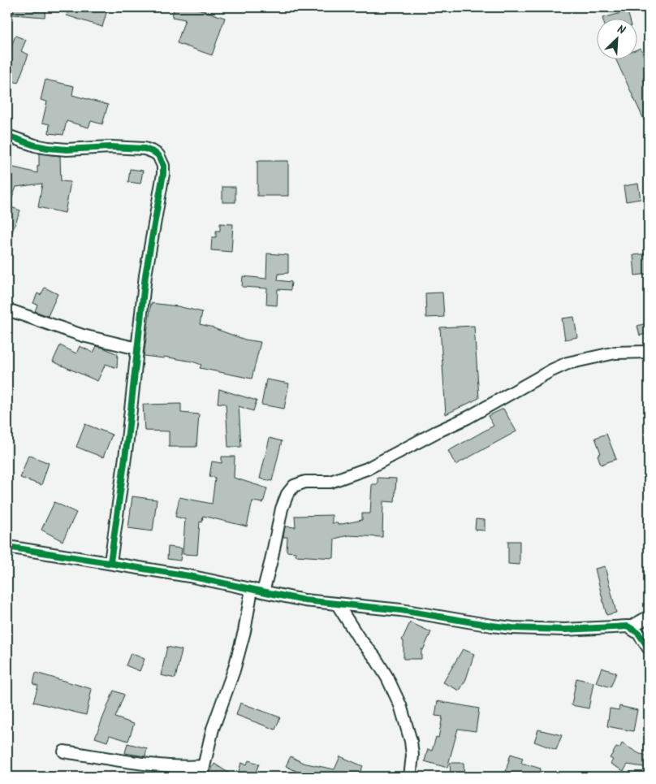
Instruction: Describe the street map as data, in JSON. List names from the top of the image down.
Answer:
{
  "north": "top right"
}
